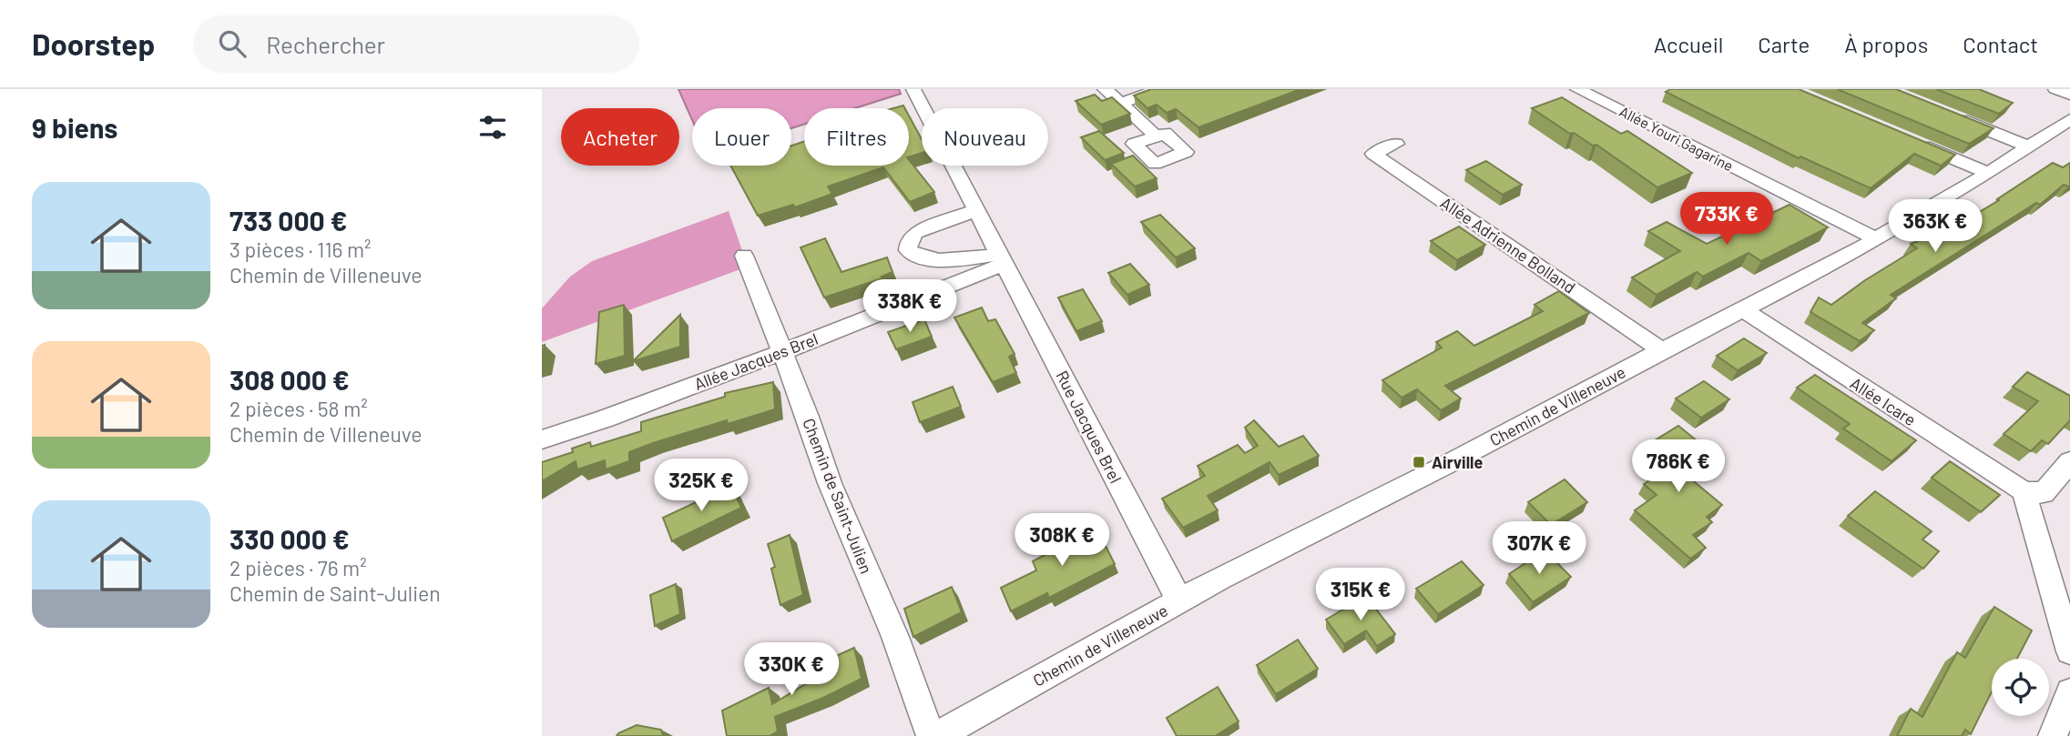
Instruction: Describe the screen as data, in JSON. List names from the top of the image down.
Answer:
{
  "streets": {
    "street": [
      "Allée Youri Gagarine",
      "Allée Adrienne Bolland",
      "Allée Jacques Brel",
      "Allée Icare",
      "Chemin de Villeneuve",
      "Rue Jacques Brel",
      "Chemin de Saint-Julien"
    ]
  },
  "crossings": [
    ["Allée Youri Gagarine", "Chemin de Villeneuve"],
    ["Allée Adrienne Bolland", "Chemin de Villeneuve"],
    ["Allée Jacques Brel", "Rue Jacques Brel"],
    ["Allée Jacques Brel", "Chemin de Saint-Julien"],
    ["Allée Icare", "Chemin de Villeneuve"],
    ["Chemin de Villeneuve", "Rue Jacques Brel"]
  ],
  "places": {
    "transit": ["Airville"]
  },
  "page": {
    "header": "Doorstep",
    "search": "Rechercher",
    "nav": [
      "Accueil",
      "Carte",
      "À propos",
      "Contact"
    ],
    "heading": "9 biens",
    "chip": [
      "Acheter",
      "Louer",
      "Filtres",
      "Nouveau"
    ],
    "list": [
      {
        "name": "733 000 €",
        "note": "3 pièces · 116 m² · Chemin de Villeneuve"
      },
      {
        "name": "308 000 €",
        "note": "2 pièces · 58 m² · Chemin de Villeneuve"
      },
      {
        "name": "330 000 €",
        "note": "2 pièces · 76 m² · Chemin de Saint-Julien"
      }
    ],
    "price": [
      "733K €",
      "363K €",
      "338K €",
      "786K €",
      "325K €",
      "308K €",
      "307K €",
      "315K €",
      "330K €"
    ]
  }
}
